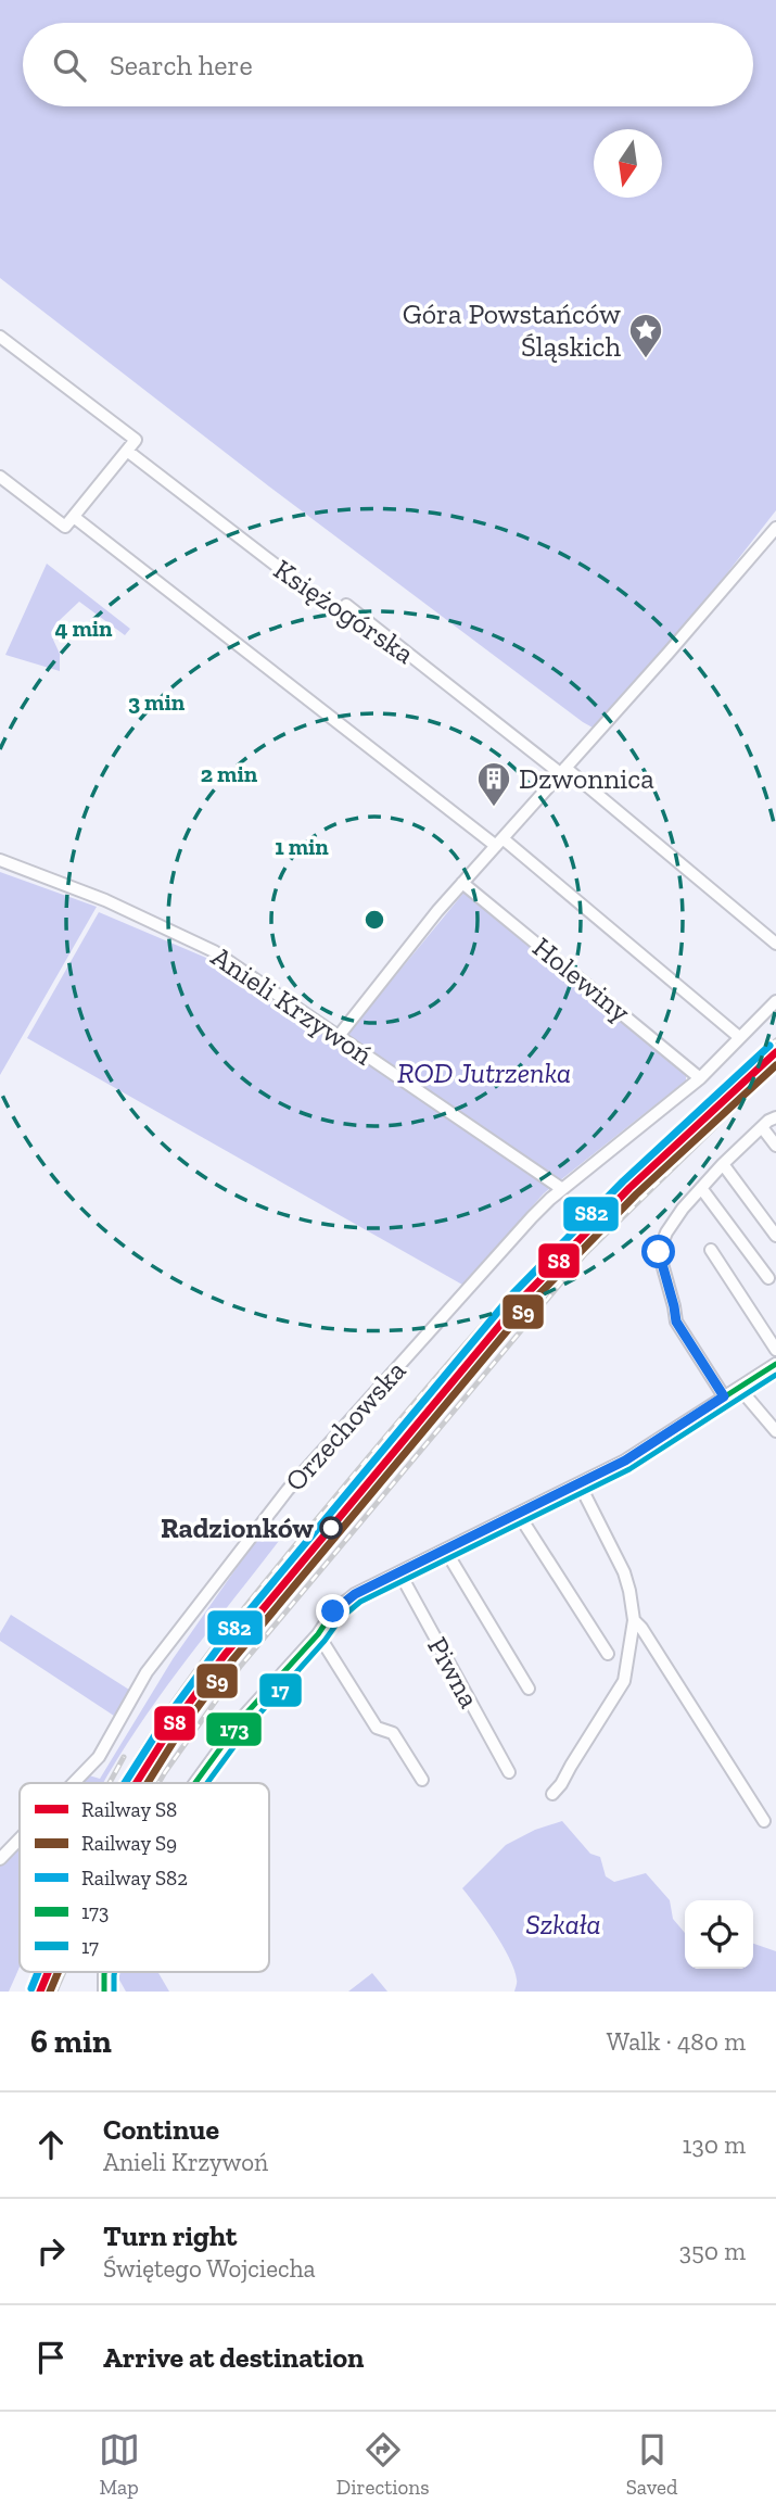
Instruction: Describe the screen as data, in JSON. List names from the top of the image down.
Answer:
{
  "streets": {
    "street": [
      "Księżogórska",
      "Holewiny",
      "Anieli Krzywoń",
      "Orzechowska",
      "Piwna"
    ]
  },
  "crossings": [
    ["Holewiny", "Orzechowska"],
    ["Anieli Krzywoń", "Orzechowska"]
  ],
  "parks": ["ROD Jutrzenka", "Szkała"],
  "places": {
    "place": ["Góra Powstańców Śląskich"],
    "building": ["Dzwonnica"],
    "other": ["Radzionków"]
  },
  "lines": [
    "rail line S82",
    "rail line S8",
    "rail line S9",
    "transit line 173",
    "transit line 17"
  ],
  "legend": [
    "Railway S8",
    "Railway S9",
    "Railway S82",
    "173",
    "17"
  ],
  "north": "bottom",
  "page": {
    "search": "Search here",
    "heading": ["6 min", "Walk · 480 m"],
    "list": [
      ["Continue", "Anieli Krzywoń", "130 m"],
      ["Turn right", "Świętego Wojciecha", "350 m"],
      "Arrive at destination"
    ],
    "nav": ["Map", "Directions", "Saved"]
  },
  "rings": [
    "4 min",
    "3 min",
    "2 min",
    "1 min"
  ]
}
